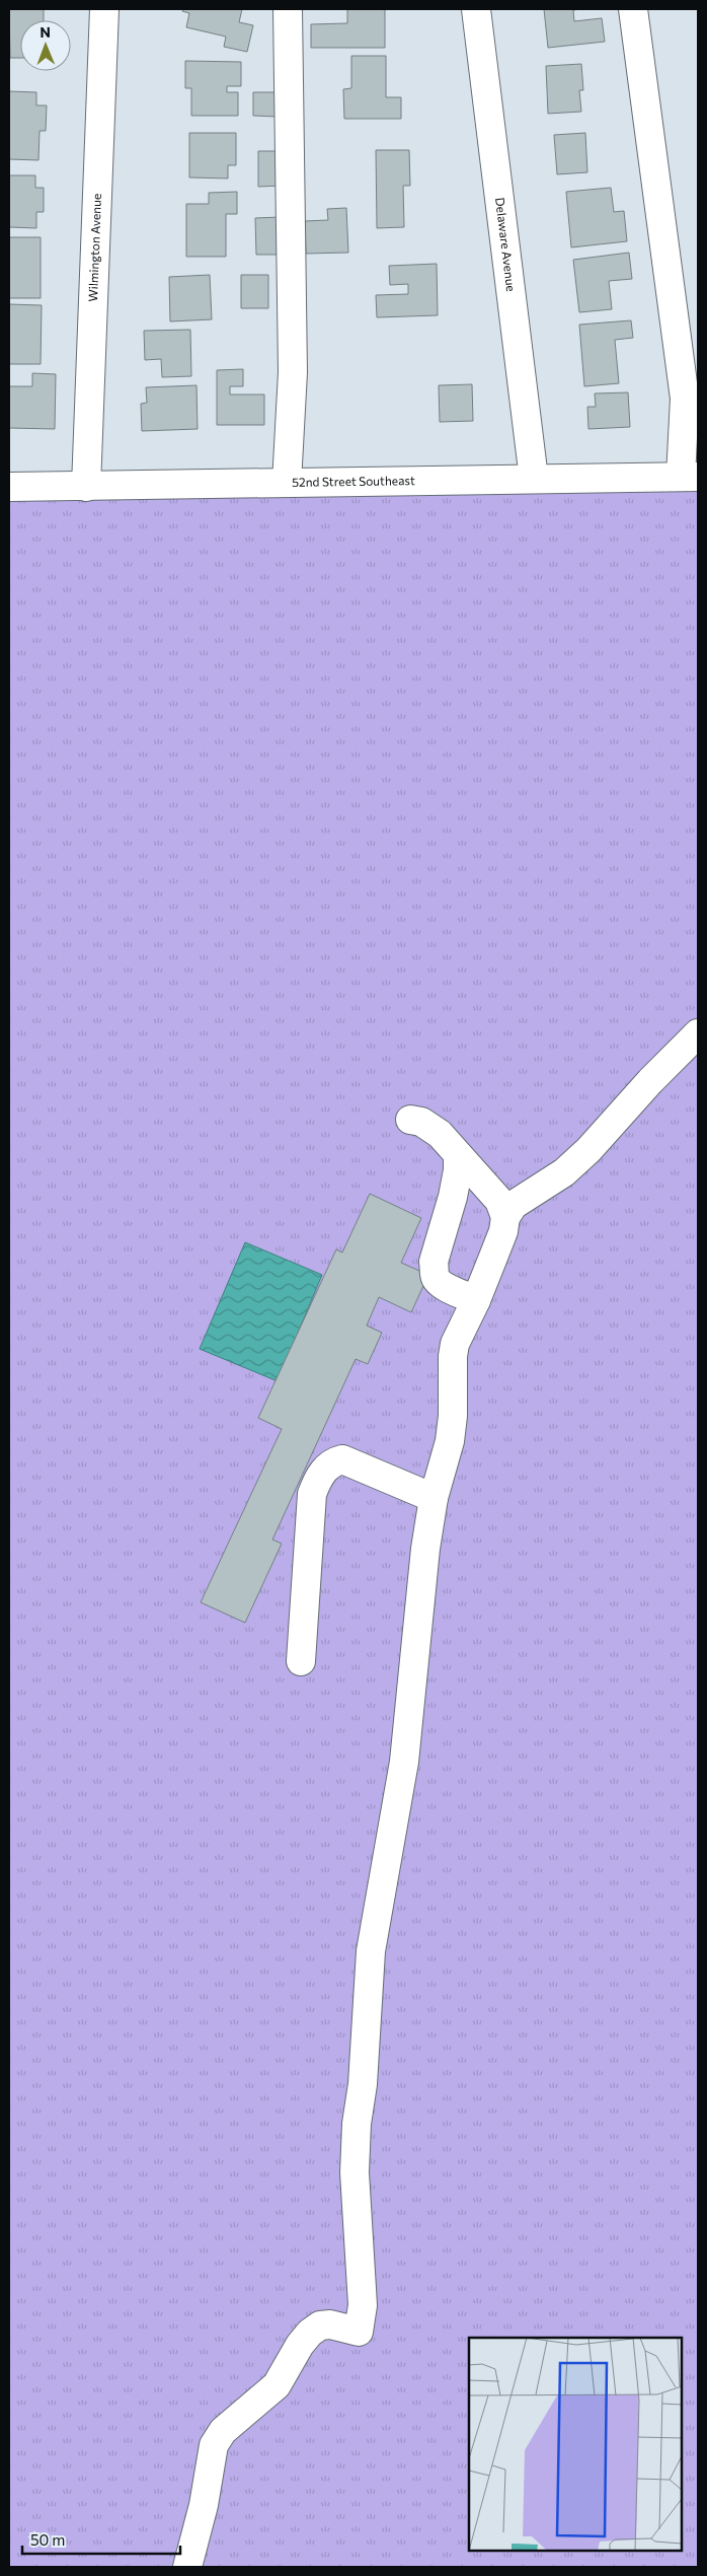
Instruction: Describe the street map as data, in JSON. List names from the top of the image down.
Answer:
{
  "streets": {
    "street": ["Delaware Avenue", "Wilmington Avenue", "52nd Street Southeast"]
  },
  "crossings": [
    ["Delaware Avenue", "52nd Street Southeast"],
    ["Wilmington Avenue", "52nd Street Southeast"]
  ],
  "scale_bar": "50 m",
  "north": "top"
}
